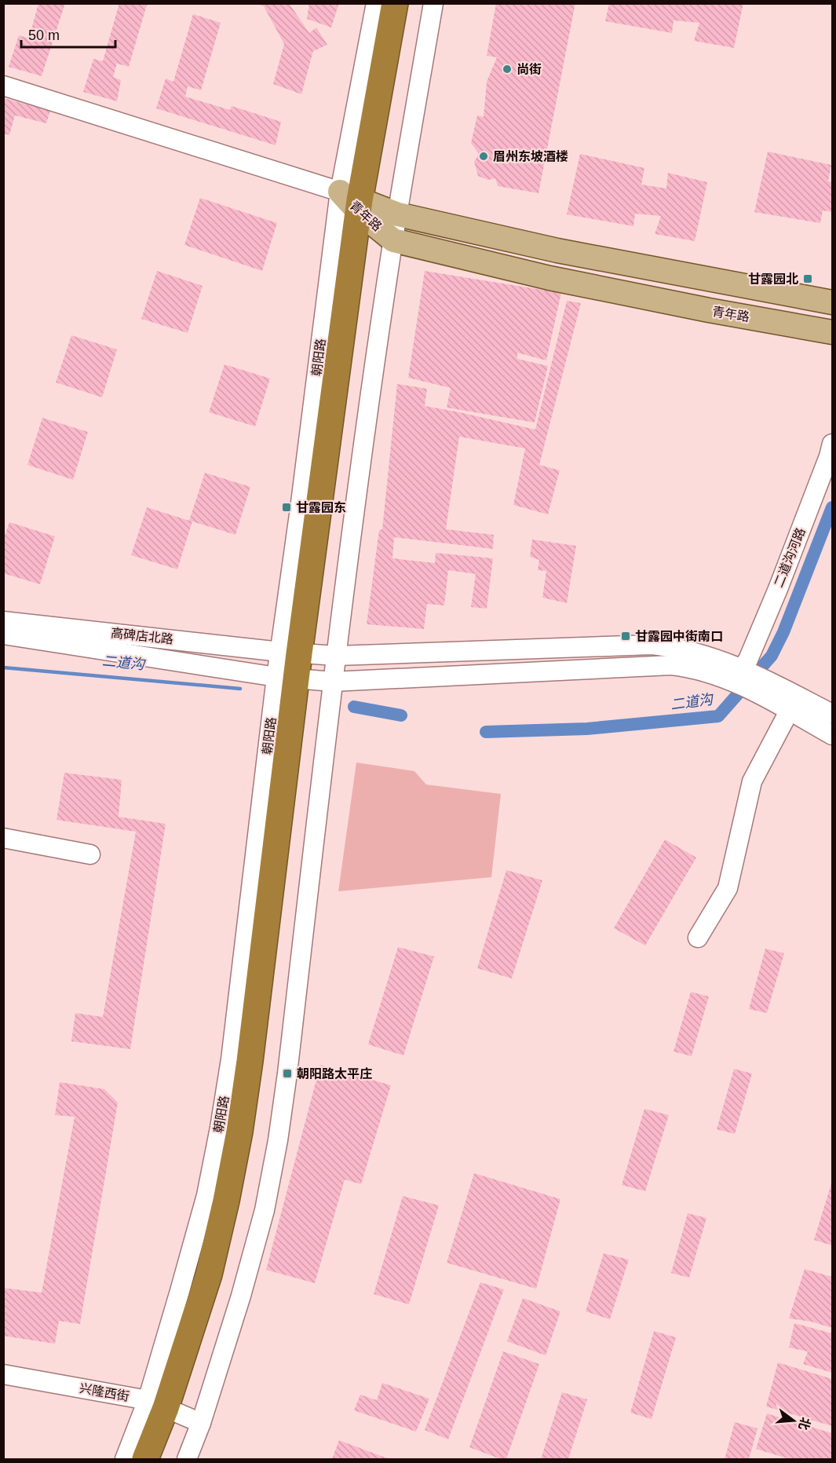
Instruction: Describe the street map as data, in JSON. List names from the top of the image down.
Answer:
{
  "streets": {
    "highway": ["朝阳路"],
    "main road": ["青年路"],
    "street": ["二道沟河路", "高碑店北路", "兴隆西街"]
  },
  "crossings": [
    ["青年路", "朝阳路"],
    ["朝阳路", "高碑店北路"],
    ["朝阳路", "兴隆西街"],
    ["二道沟河路", "高碑店北路"]
  ],
  "water": ["二道沟"],
  "places": {
    "other": ["尚街", "眉州东坡酒楼"],
    "transit": [
      "甘露园北",
      "甘露园东",
      "甘露园中街南口",
      "朝阳路太平庄"
    ]
  },
  "scale_bar": "50 m",
  "north": "right"
}
